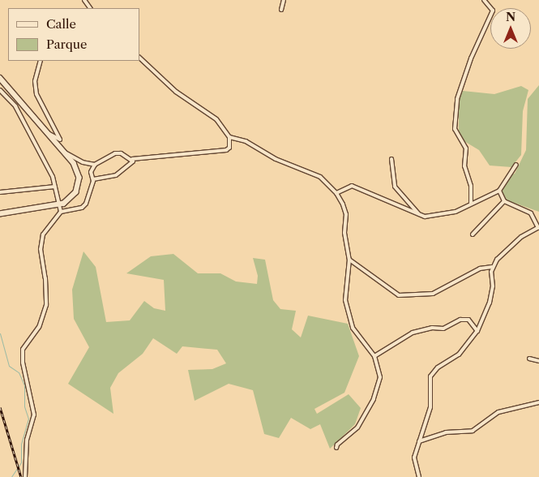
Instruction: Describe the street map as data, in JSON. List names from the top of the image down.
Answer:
{
  "legend": ["Calle", "Parque"],
  "north": "top"
}
